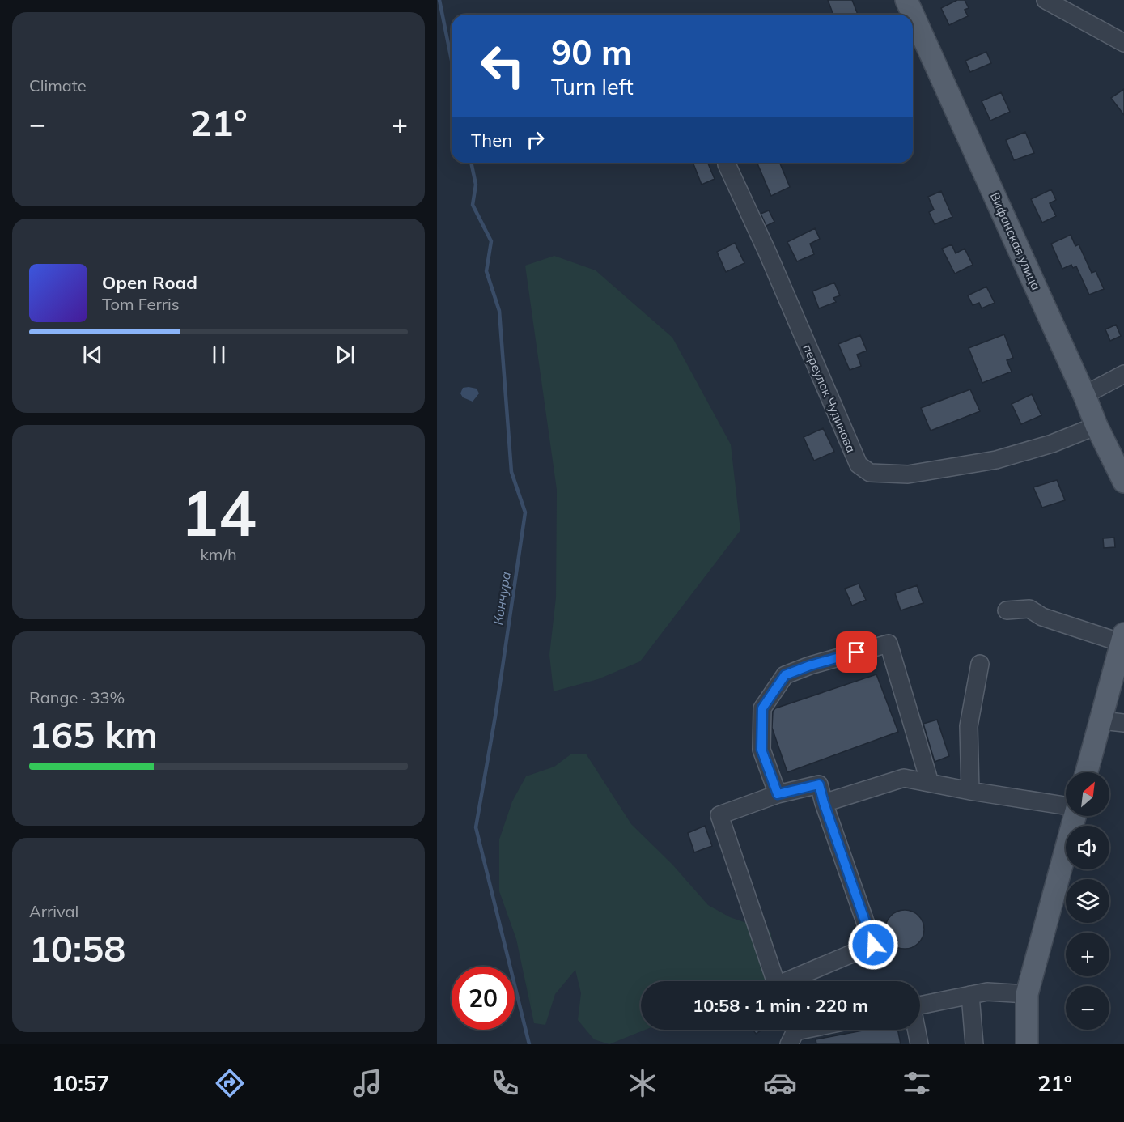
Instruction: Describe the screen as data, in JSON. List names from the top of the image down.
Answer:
{
  "streets": {
    "main road": ["Вифанская улица"],
    "street": ["переулок Чудинова"]
  },
  "crossings": [
    ["Вифанская улица", "переулок Чудинова"]
  ],
  "water": ["Кончура"],
  "north": "top right",
  "page": {
    "tile": [
      "Climate",
      ["14", "km/h"],
      ["Range · 33%", "165 km"],
      ["Arrival", "10:58"]
    ],
    "turn": ["90 m", "Turn left"],
    "heat": ["−", "21°", "+"],
    "then": "Then",
    "song": ["Open Road", "Tom Ferris"],
    "map_buttons": ["+", "−"],
    "limit": "20",
    "trip": "10:58 · 1 min · 220 m",
    "tabs": ["10:57", "21°"]
  }
}
